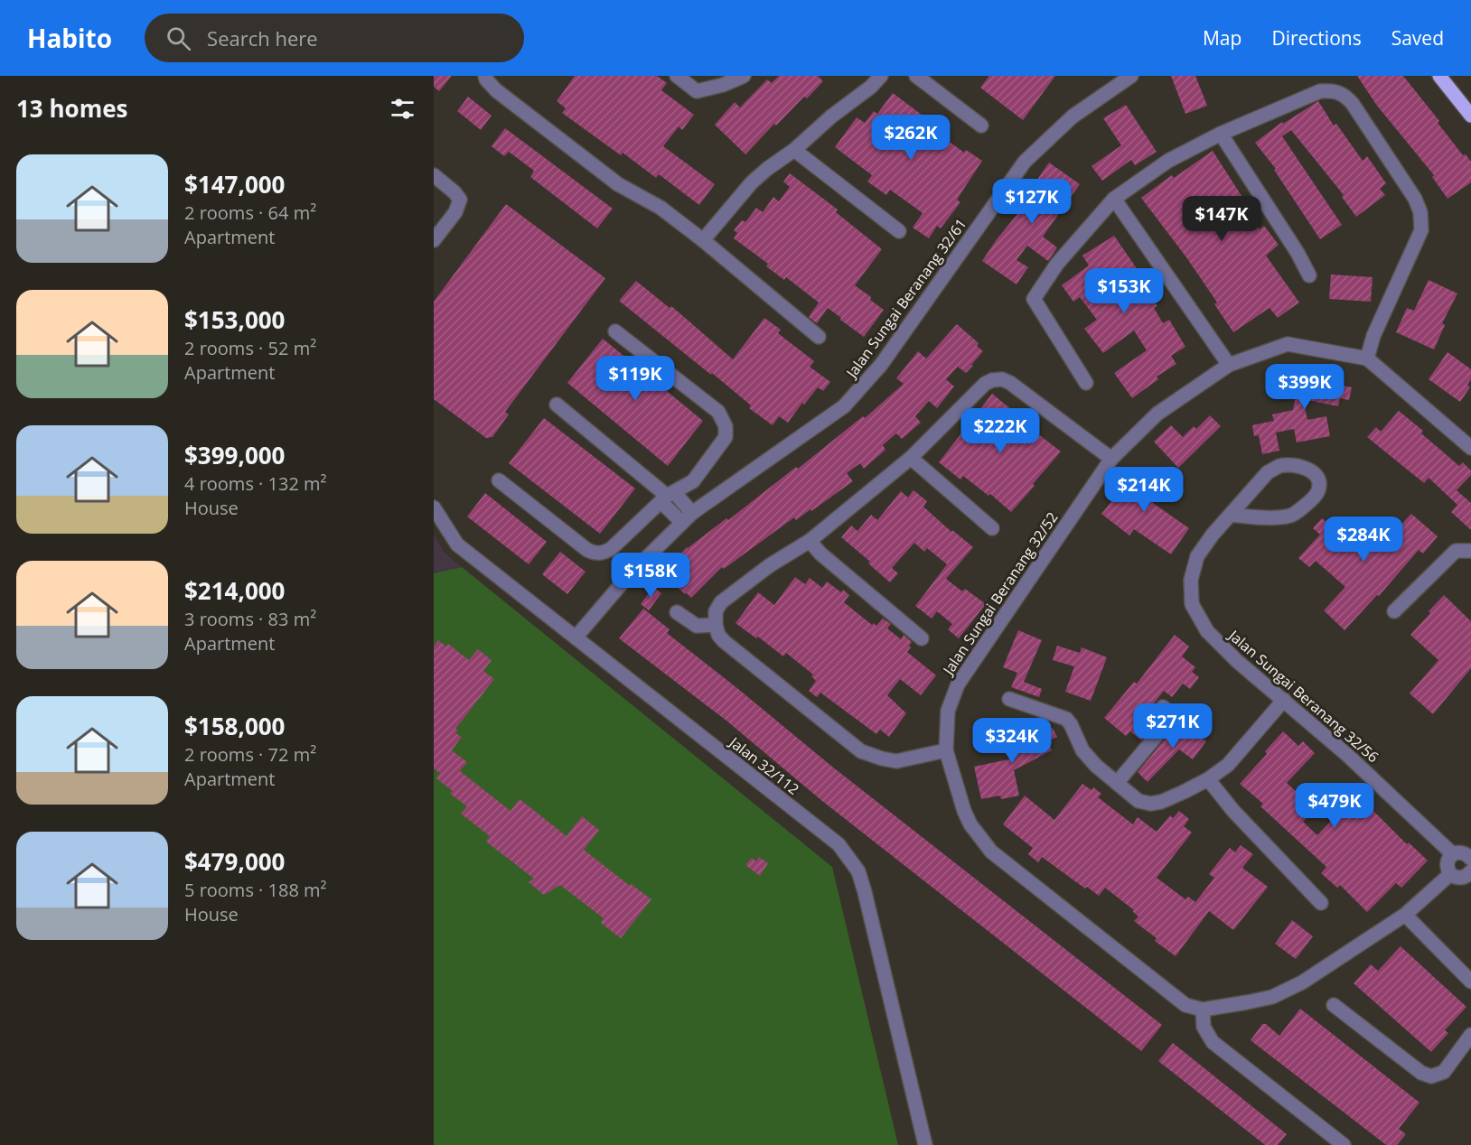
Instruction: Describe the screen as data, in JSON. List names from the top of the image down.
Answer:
{
  "streets": {
    "street": [
      "Jalan Sungai Beranang 32/61",
      "Jalan Sungai Beranang 32/52",
      "Jalan Sungai Beranang 32/56",
      "Jalan 32/112"
    ]
  },
  "crossings": [
    ["Jalan Sungai Beranang 32/61", "Jalan 32/112"]
  ],
  "page": {
    "header": "Habito",
    "search": "Search here",
    "nav": ["Map", "Directions", "Saved"],
    "heading": "13 homes",
    "price": [
      "$262K",
      "$127K",
      "$147K",
      "$153K",
      "$119K",
      "$399K",
      "$222K",
      "$214K",
      "$284K",
      "$158K",
      "$271K",
      "$324K",
      "$479K"
    ],
    "list": [
      {
        "name": "$147,000",
        "note": "2 rooms · 64 m² · Apartment"
      },
      {
        "name": "$153,000",
        "note": "2 rooms · 52 m² · Apartment"
      },
      {
        "name": "$399,000",
        "note": "4 rooms · 132 m² · House"
      },
      {
        "name": "$214,000",
        "note": "3 rooms · 83 m² · Apartment"
      },
      {
        "name": "$158,000",
        "note": "2 rooms · 72 m² · Apartment"
      },
      {
        "name": "$479,000",
        "note": "5 rooms · 188 m² · House"
      }
    ]
  }
}
